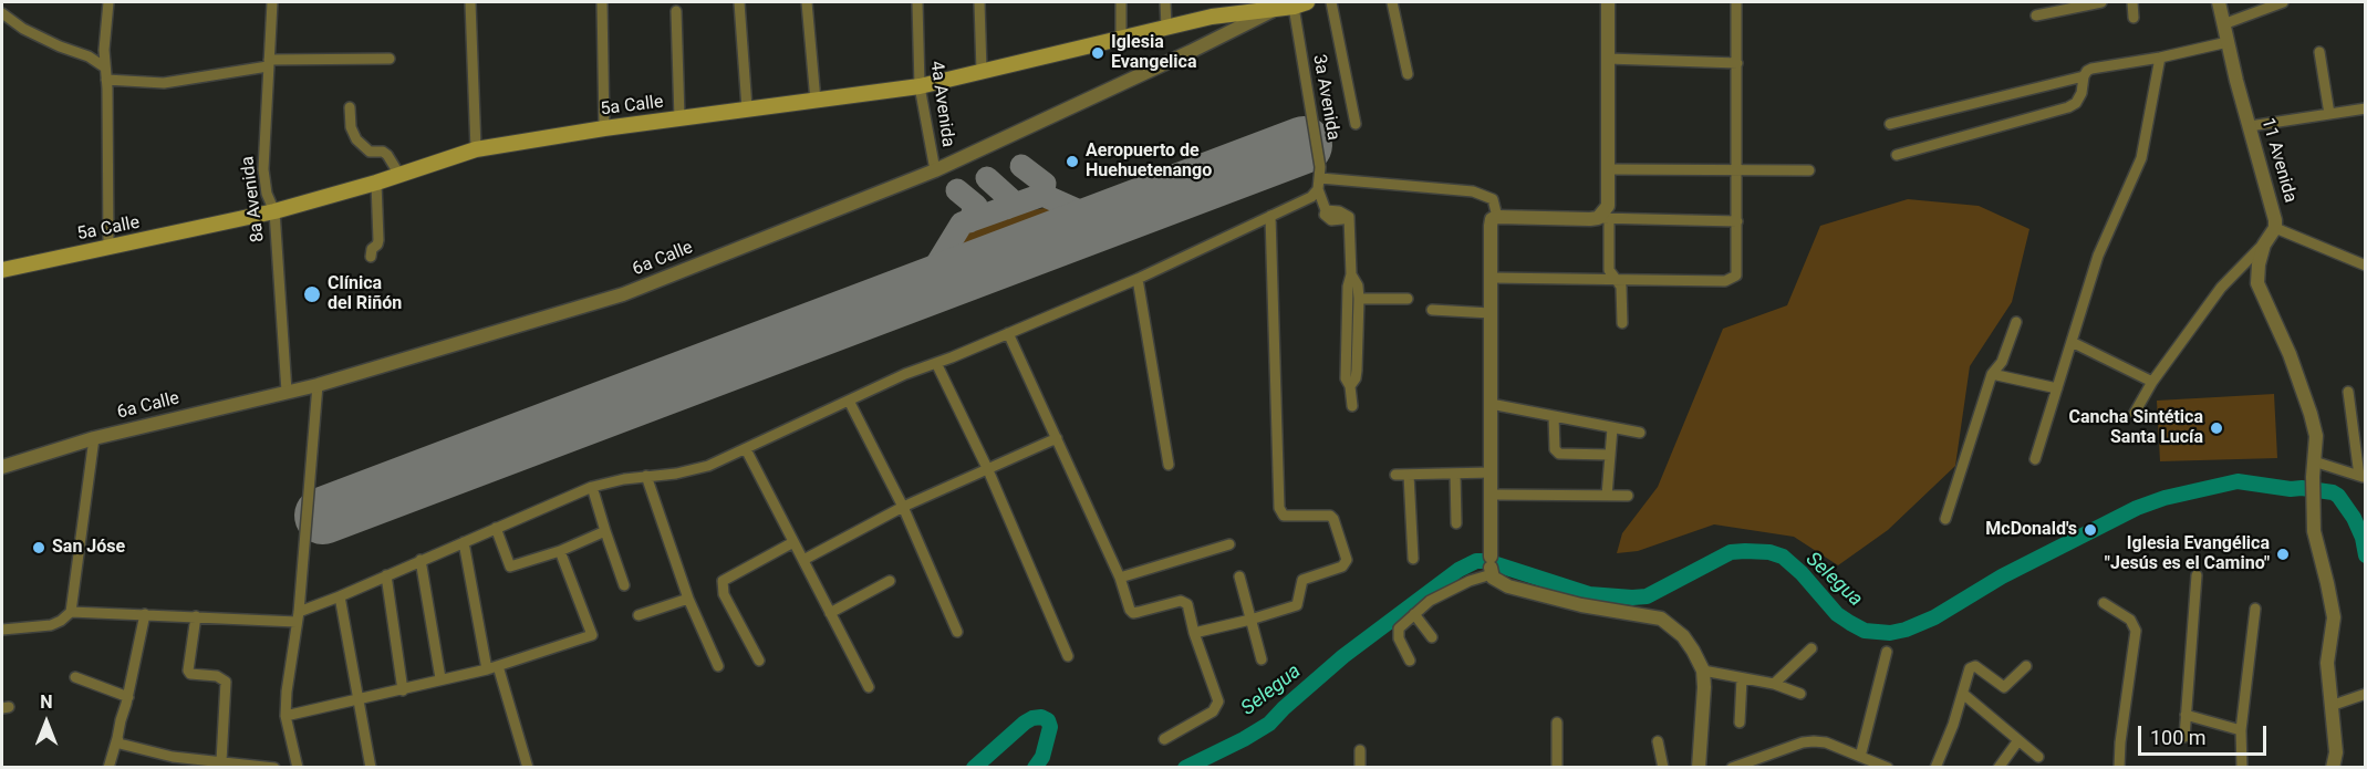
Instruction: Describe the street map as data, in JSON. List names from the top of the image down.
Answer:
{
  "streets": {
    "main road": ["5a Calle", "6a Calle"],
    "street": [
      "3a Avenida",
      "4a Avenida",
      "11 Avenida",
      "8a Avenida"
    ]
  },
  "crossings": [
    ["3a Avenida", "6a Calle"],
    ["4a Avenida", "5a Calle"],
    ["4a Avenida", "6a Calle"],
    ["5a Calle", "8a Avenida"],
    ["5a Calle", "6a Calle"],
    ["8a Avenida", "6a Calle"]
  ],
  "water": ["Selegua"],
  "places": [
    "Iglesia Evangelica",
    "Aeropuerto de Huehuetenango",
    "Clínica del Riñón",
    "Cancha Sintética Santa Lucía",
    "McDonald's",
    "San Jóse",
    "Iglesia Evangélica \"Jesús es el Camino\""
  ],
  "scale_bar": "100 m",
  "north": "top"
}
